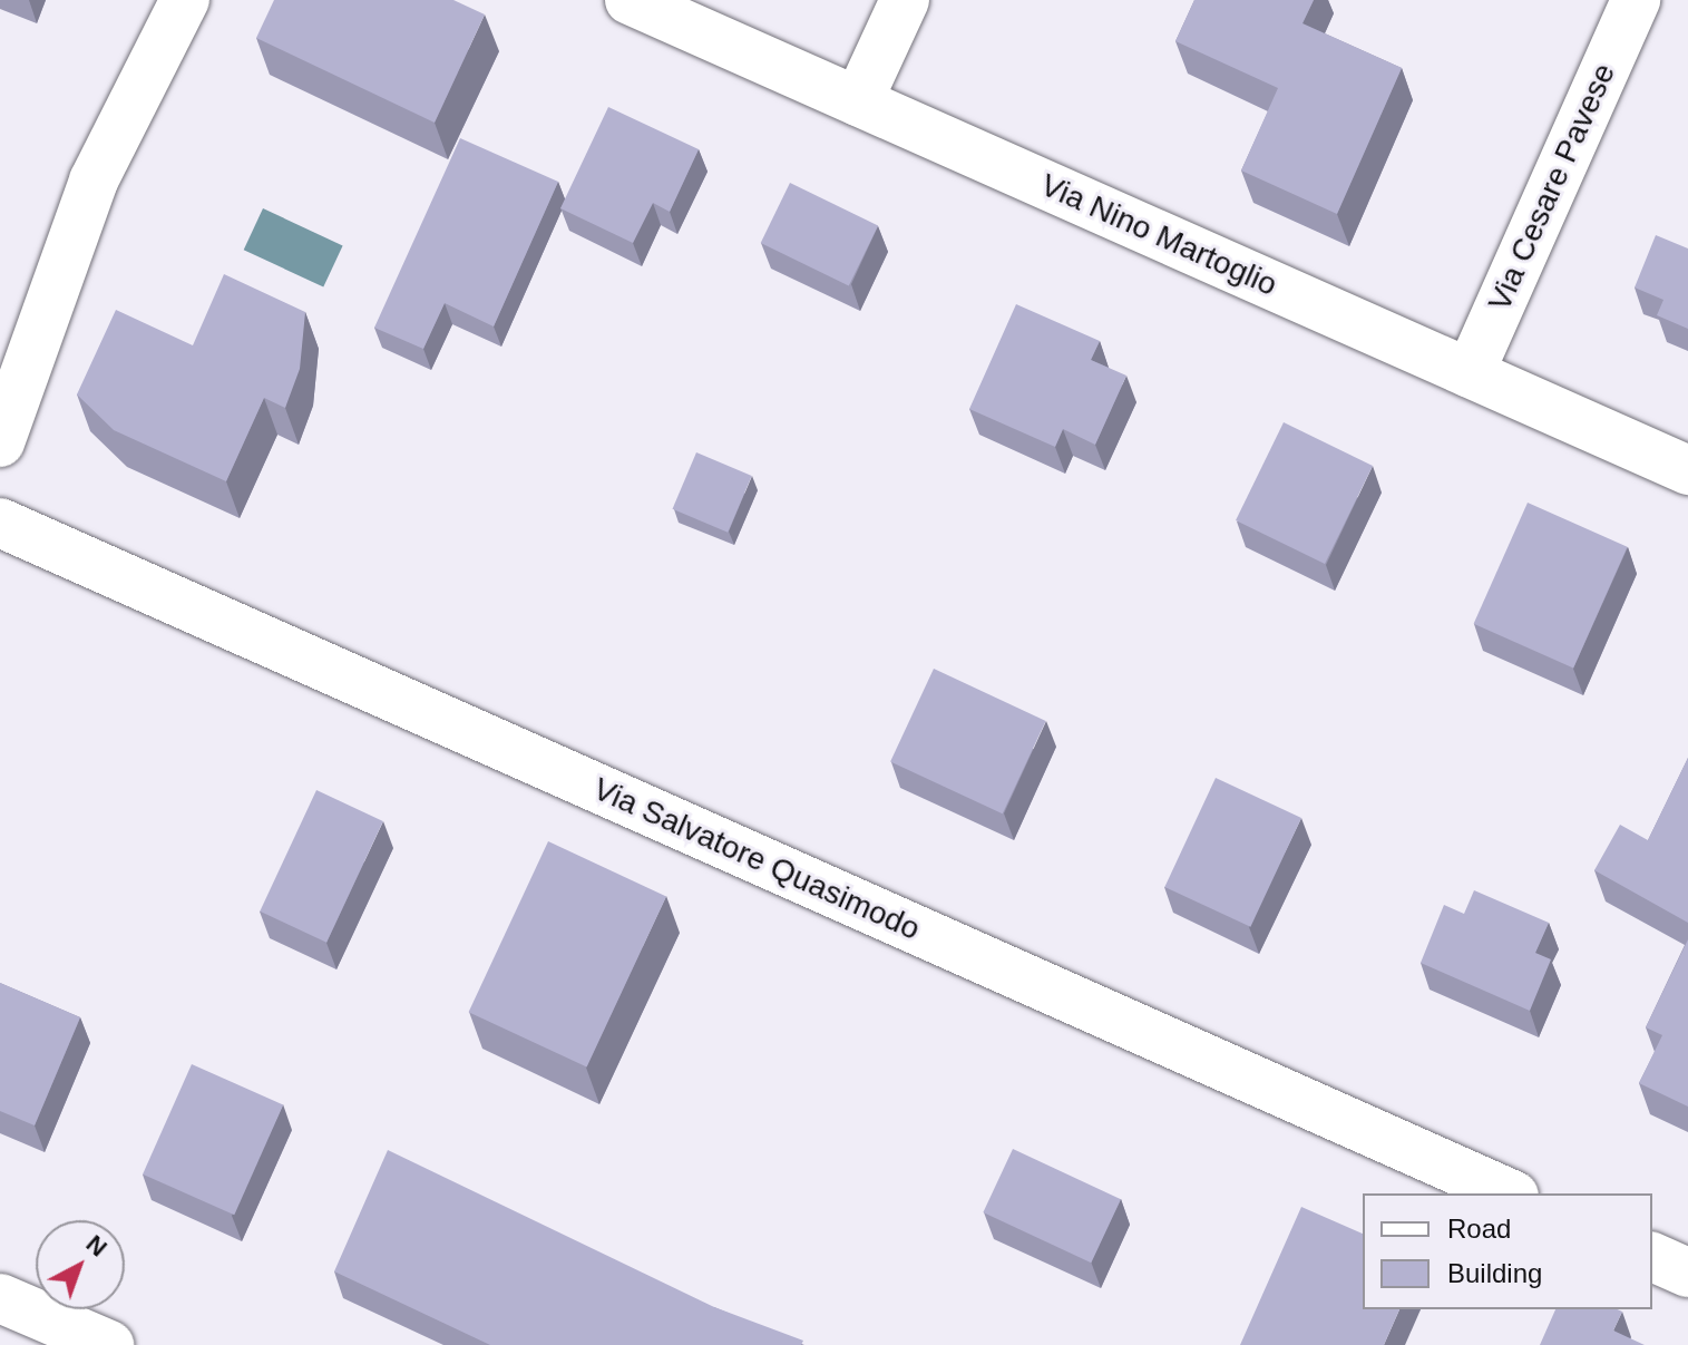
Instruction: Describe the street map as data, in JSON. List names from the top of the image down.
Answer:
{
  "streets": {
    "street": ["Via Cesare Pavese", "Via Nino Martoglio", "Via Salvatore Quasimodo"]
  },
  "crossings": [
    ["Via Cesare Pavese", "Via Nino Martoglio"]
  ],
  "legend": ["Road", "Building"],
  "north": "top right"
}
